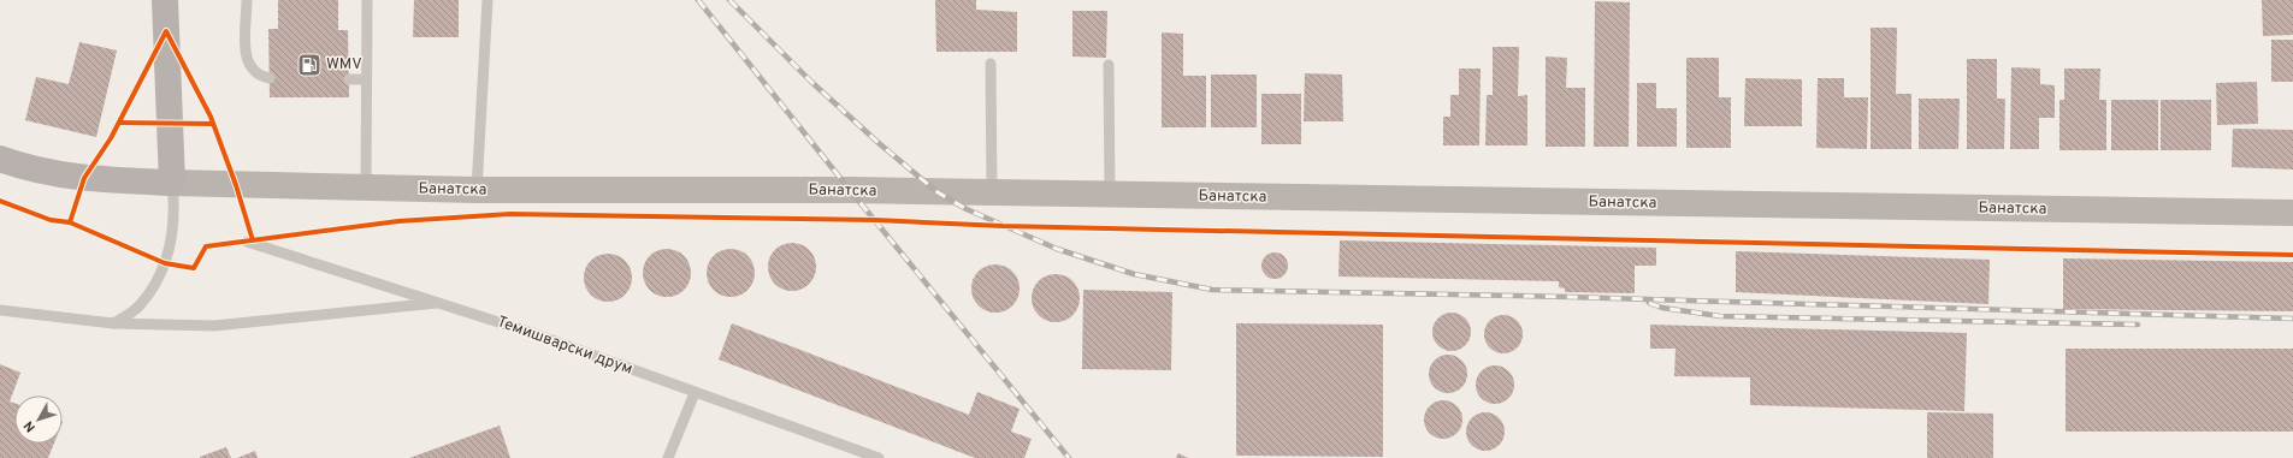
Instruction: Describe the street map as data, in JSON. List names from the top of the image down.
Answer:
{
  "streets": {
    "main road": ["Банатска"],
    "lane": ["Темишварски друм"]
  },
  "places": {
    "fuel station": ["WMV"]
  },
  "north": "bottom left"
}
